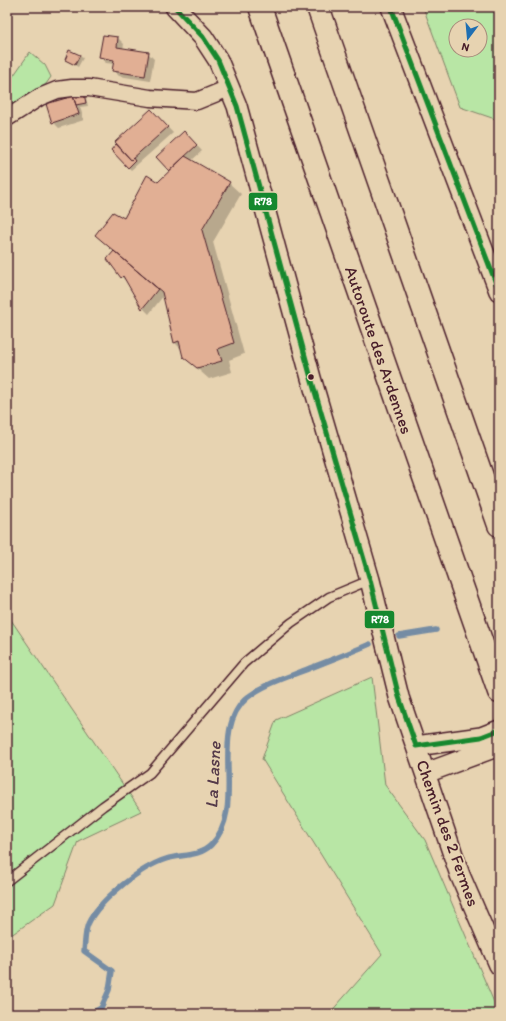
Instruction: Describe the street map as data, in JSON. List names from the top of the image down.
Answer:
{
  "streets": {
    "highway": ["Autoroute des Ardennes"],
    "street": ["Chemin des 2 Fermes"]
  },
  "water": ["La Lasne"],
  "lines": ["transit line R78"],
  "north": "bottom"
}
